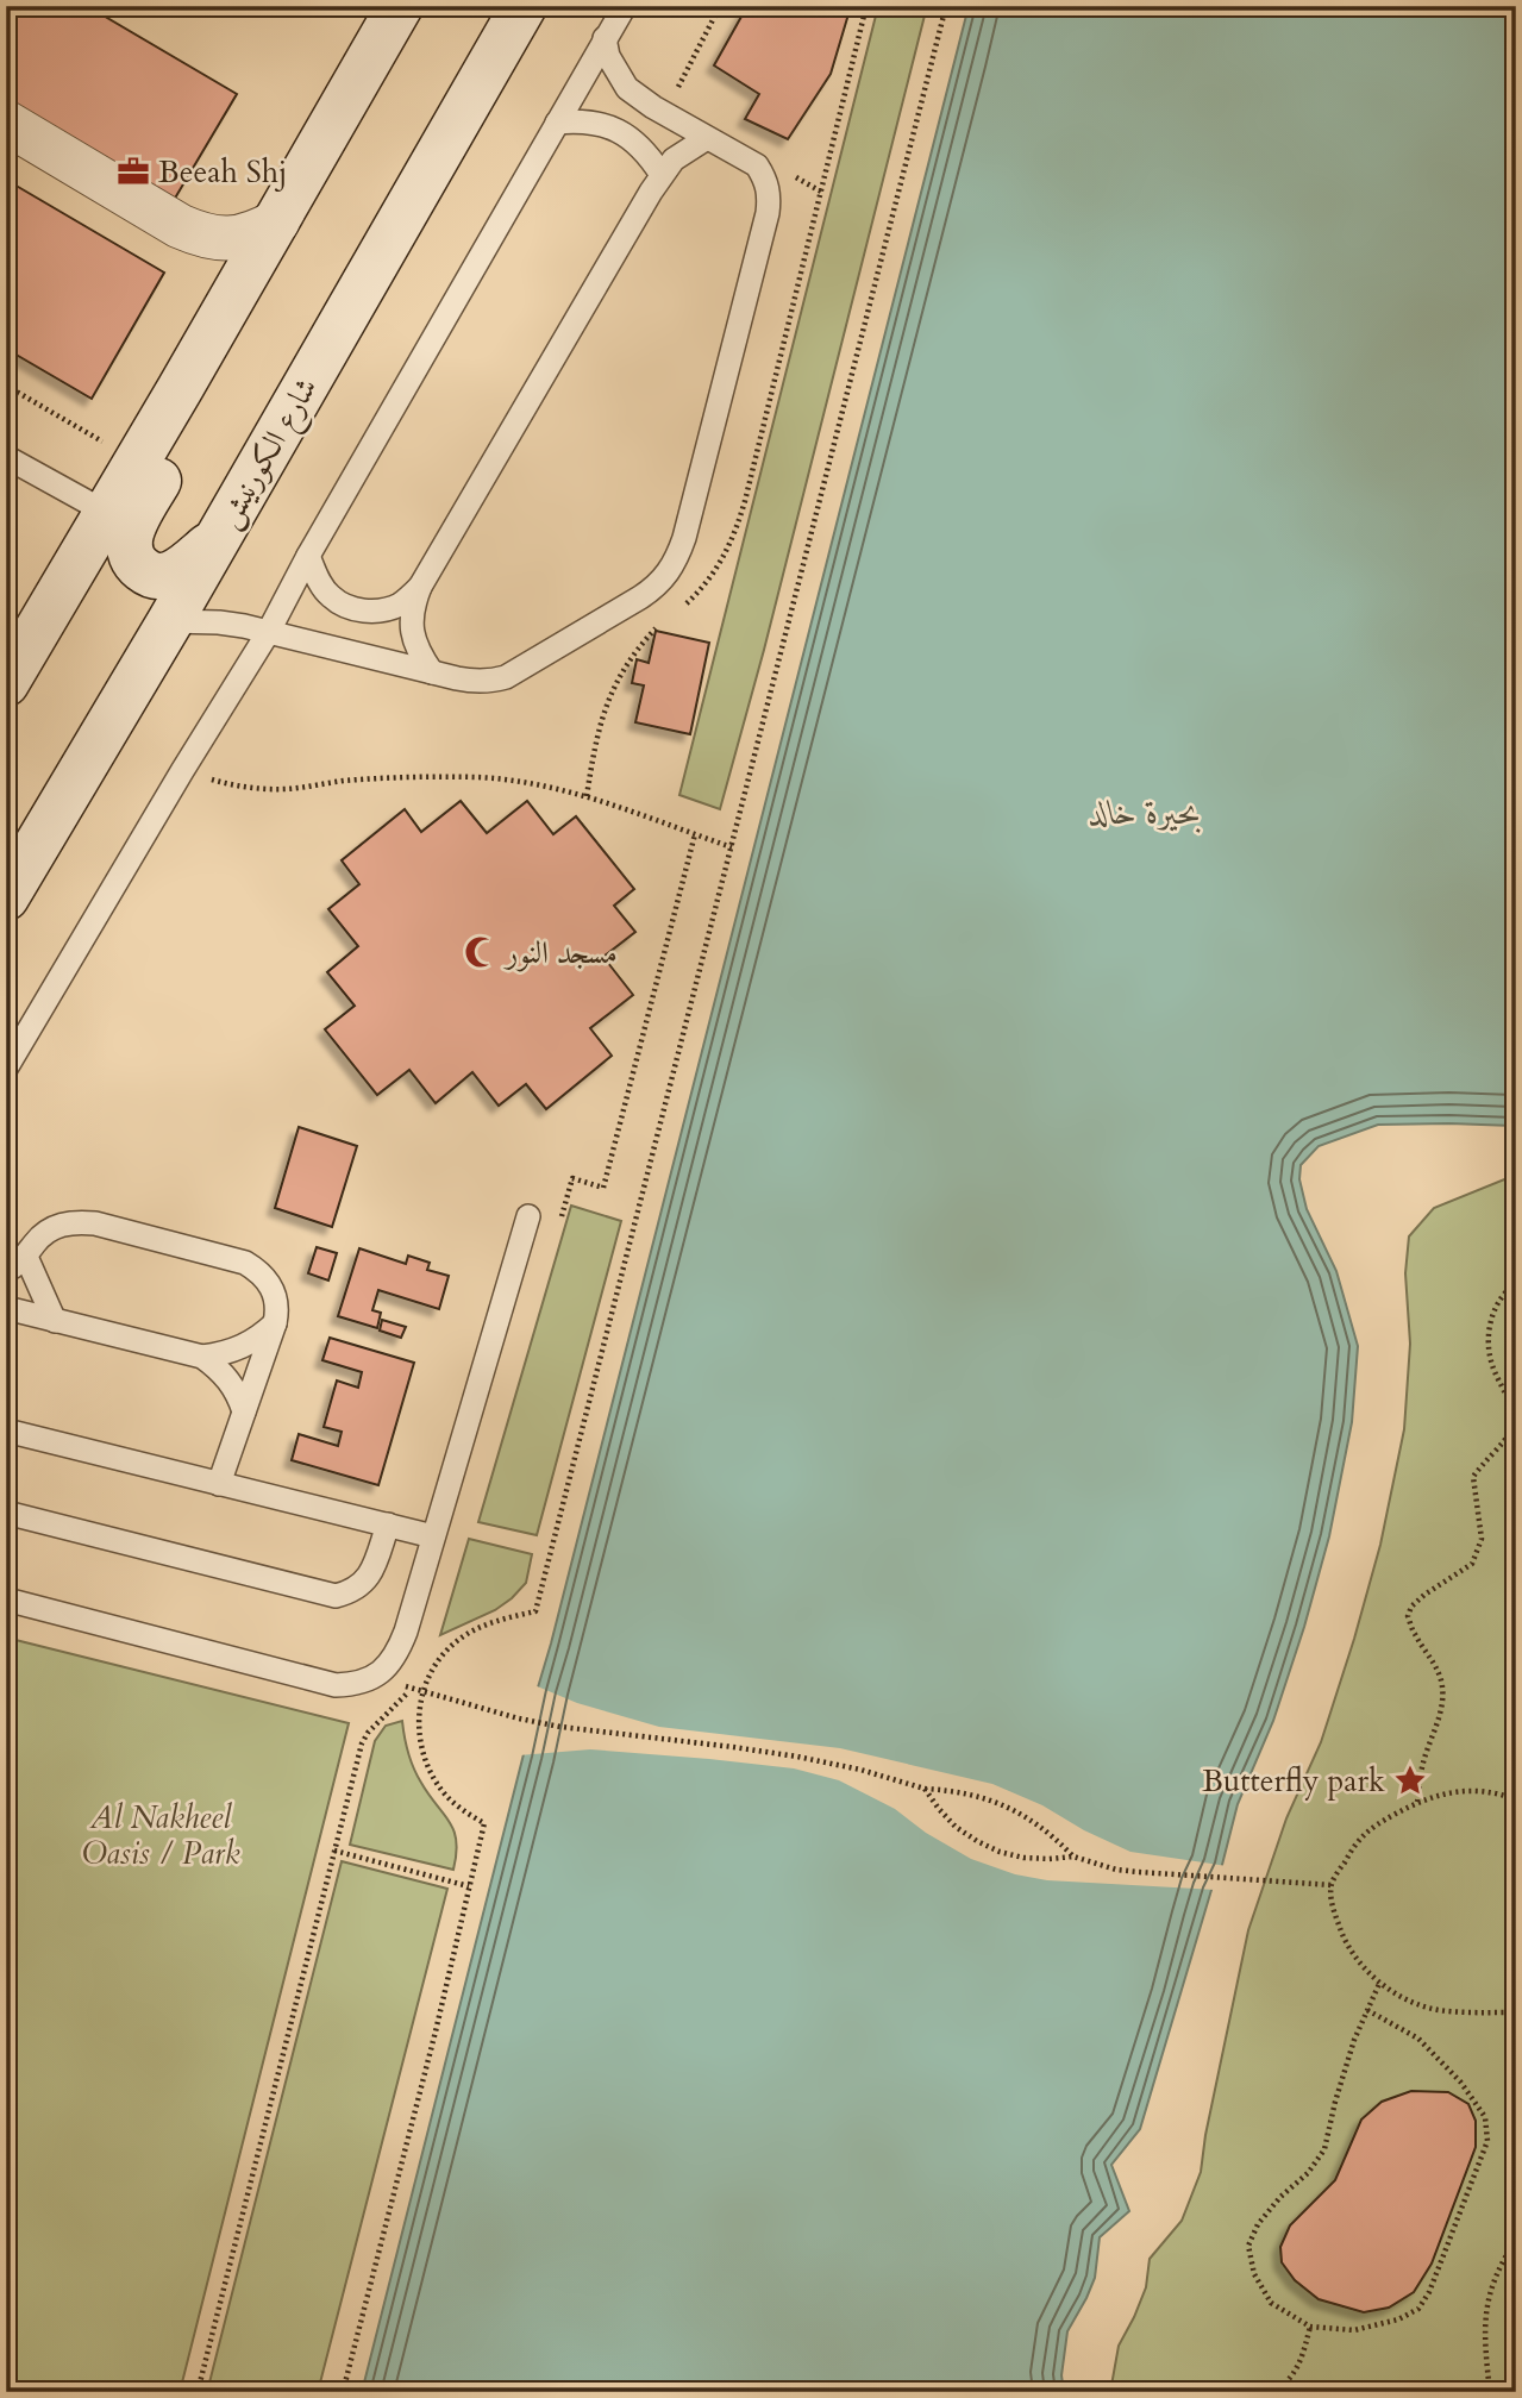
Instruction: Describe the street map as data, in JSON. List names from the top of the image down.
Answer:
{
  "streets": {
    "main road": ["شارع الكورنيش"]
  },
  "water": ["بحيرة خالد"],
  "parks": ["Al Nakheel Oasis / Park"],
  "places": {
    "office": ["Beeah Shj"],
    "mosque": ["مسجد النور"],
    "place": ["Butterfly park"]
  }
}
